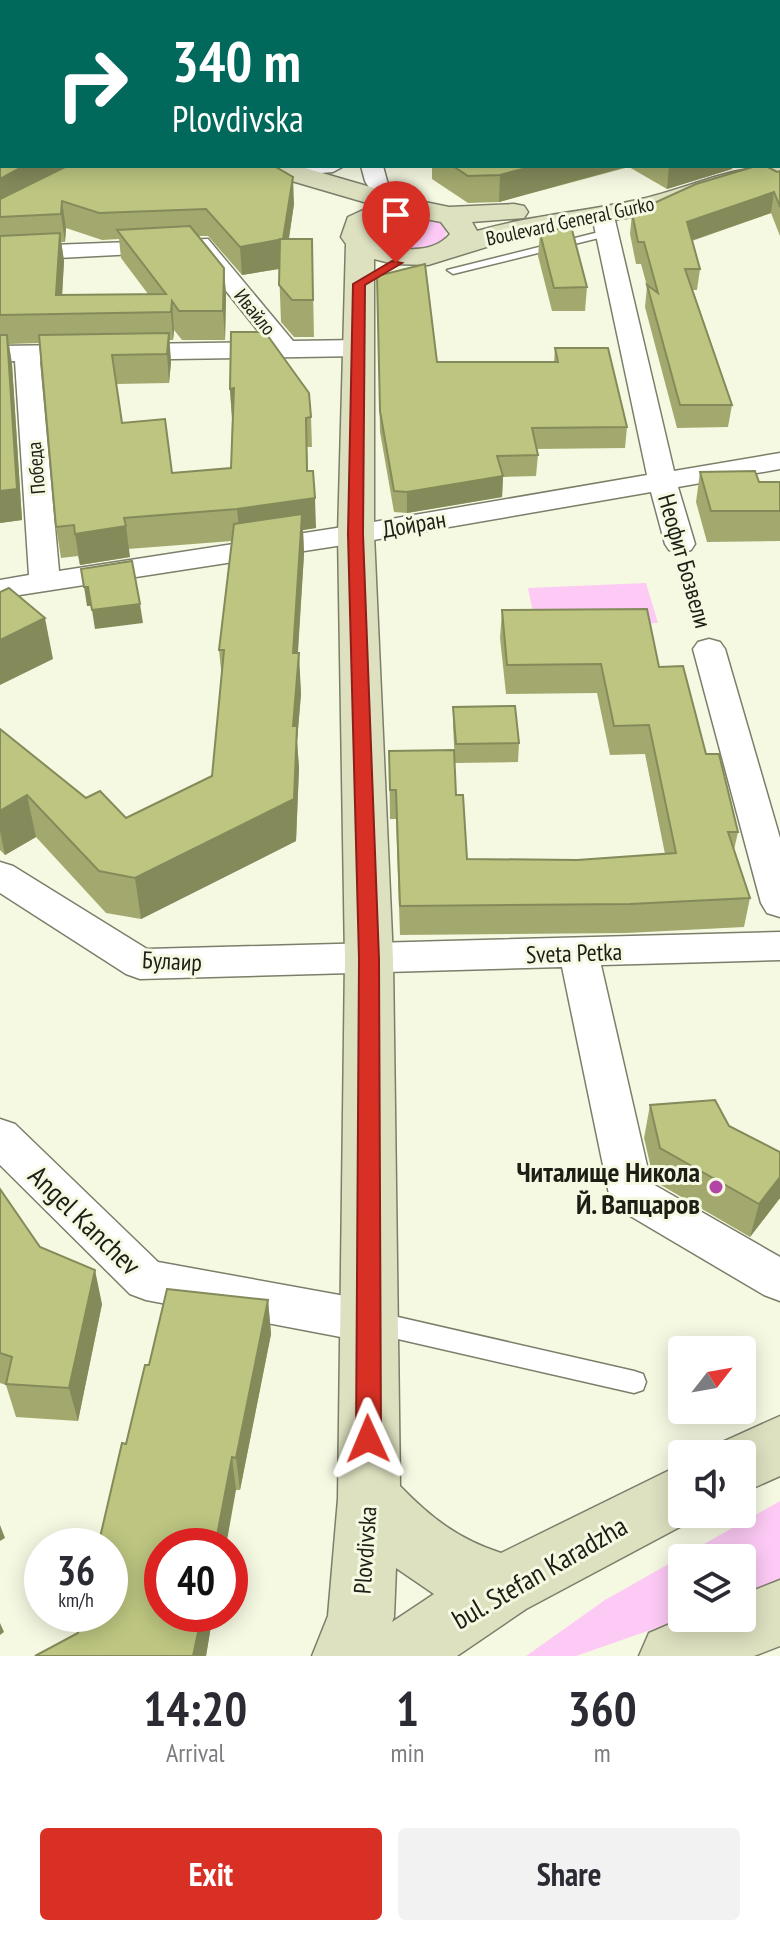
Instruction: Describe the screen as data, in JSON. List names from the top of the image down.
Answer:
{
  "streets": {
    "street": [
      "Boulevard General Gurko",
      "Ивайло",
      "Победа",
      "Дойран",
      "Неофит Бозвели",
      "Sveta Petka",
      "Булаир",
      "Angel Kanchev",
      "Plovdivska",
      "bul. Stefan Karadzha"
    ]
  },
  "crossings": [
    ["Boulevard General Gurko", "Неофит Бозвели"],
    ["Boulevard General Gurko", "Plovdivska"],
    ["Победа", "Дойран"],
    ["Дойран", "Неофит Бозвели"],
    ["Дойран", "Plovdivska"],
    ["Sveta Petka", "Булаир"],
    ["Sveta Petka", "Plovdivska"],
    ["Булаир", "Plovdivska"],
    ["Angel Kanchev", "Plovdivska"],
    ["Plovdivska", "bul. Stefan Karadzha"]
  ],
  "places": ["Читалище Никола Й. Вапцаров"],
  "north": "top right",
  "page": {
    "turn": ["340 m", "Plovdivska"],
    "speed": "36 km/h",
    "limit": "40",
    "eta": [
      "14:20",
      "Arrival",
      "1",
      "min",
      "360",
      "m"
    ],
    "buttons": ["Exit", "Share"]
  }
}
